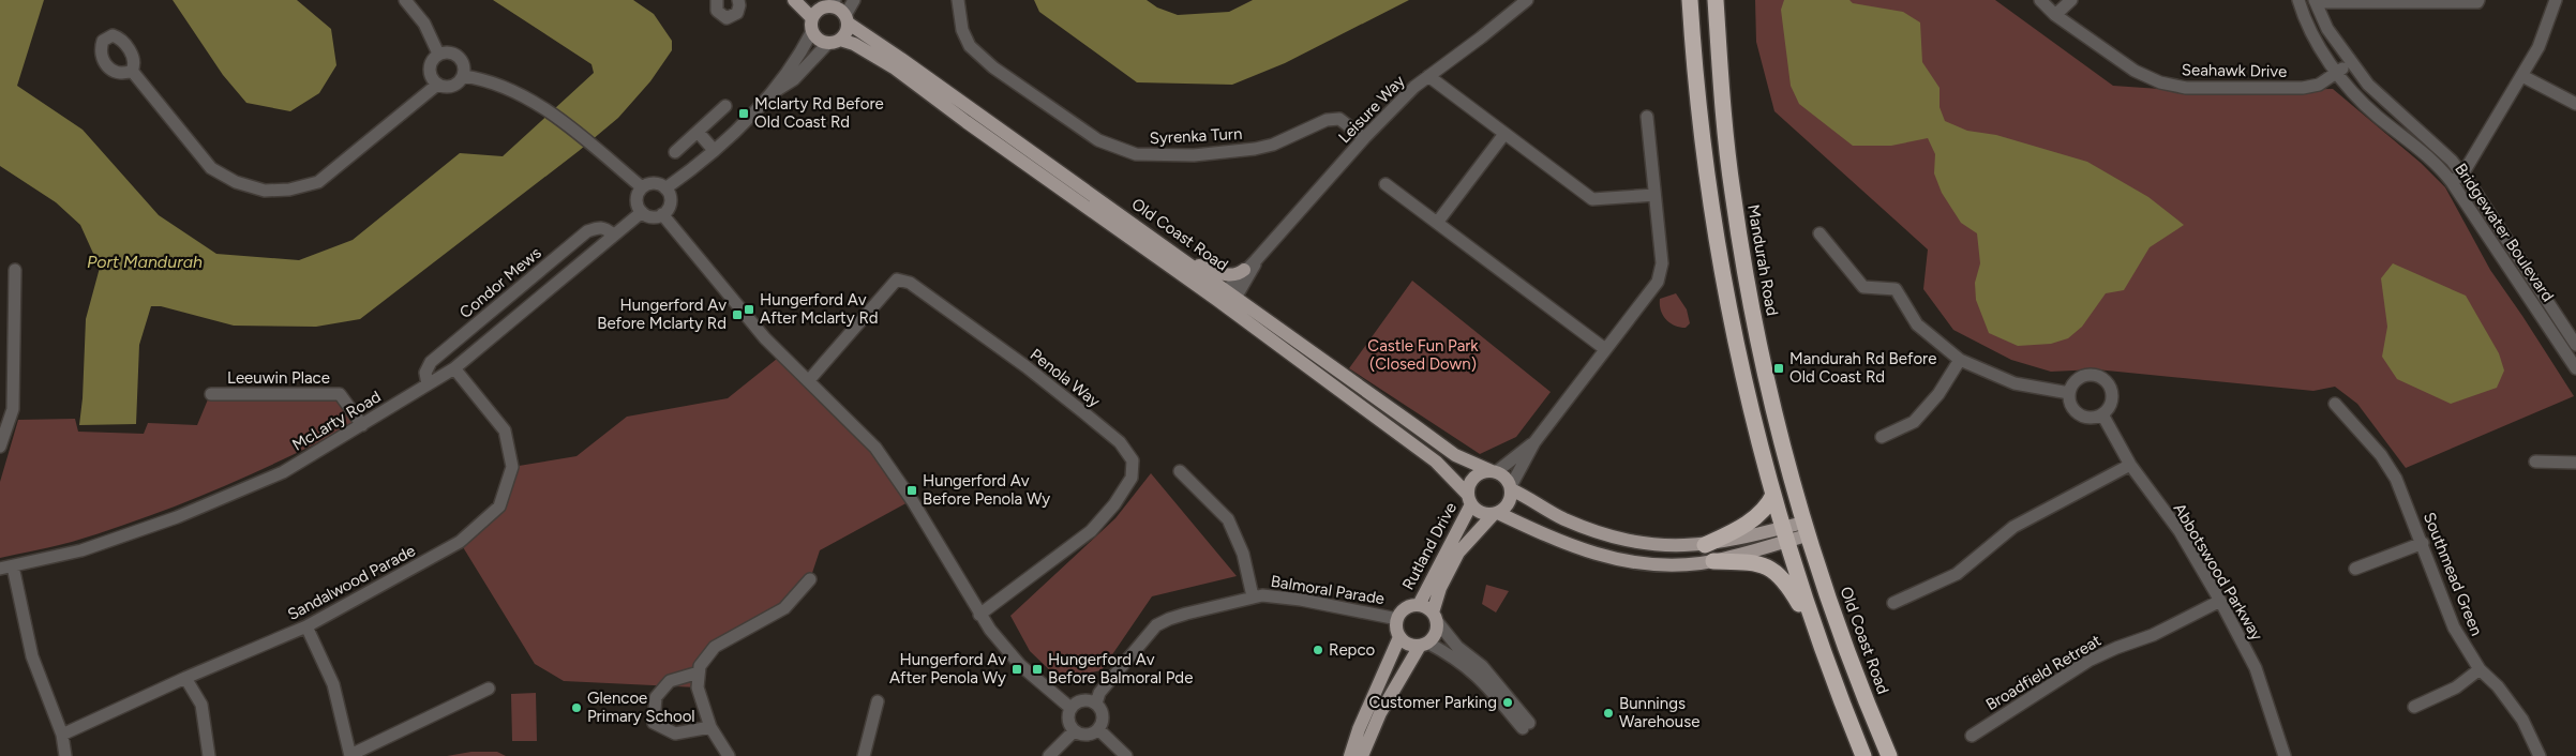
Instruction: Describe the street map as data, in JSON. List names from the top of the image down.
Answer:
{
  "streets": {
    "highway": ["Old Coast Road", "Mandurah Road"],
    "main road": ["Rutland Drive"],
    "street": [
      "Seahawk Drive",
      "Leisure Way",
      "Syrenka Turn",
      "Bridgewater Boulevard",
      "Condor Mews",
      "Leeuwin Place",
      "Penola Way",
      "McLarty Road",
      "Abbotswood Parkway",
      "Southmead Green",
      "Sandalwood Parade",
      "Balmoral Parade",
      "Broadfield Retreat"
    ]
  },
  "crossings": [
    ["Seahawk Drive", "Bridgewater Boulevard"],
    ["Leisure Way", "Syrenka Turn"],
    ["Leisure Way", "Old Coast Road"],
    ["Old Coast Road", "Mandurah Road"],
    ["Old Coast Road", "Rutland Drive"],
    ["Condor Mews", "McLarty Road"],
    ["Leeuwin Place", "McLarty Road"],
    ["McLarty Road", "Sandalwood Parade"],
    ["Rutland Drive", "Balmoral Parade"],
    ["Abbotswood Parkway", "Broadfield Retreat"]
  ],
  "water": ["Port Mandurah"],
  "parks": ["Castle Fun Park (Closed Down)"],
  "places": {
    "transit": [
      "Mclarty Rd Before Old Coast Rd",
      "Hungerford Av After Mclarty Rd",
      "Hungerford Av Before Mclarty Rd",
      "Mandurah Rd Before Old Coast Rd",
      "Hungerford Av Before Penola Wy",
      "Hungerford Av After Penola Wy",
      "Hungerford Av Before Balmoral Pde"
    ],
    "other": [
      "Repco",
      "Customer Parking",
      "Glencoe Primary School",
      "Bunnings Warehouse"
    ]
  }
}
